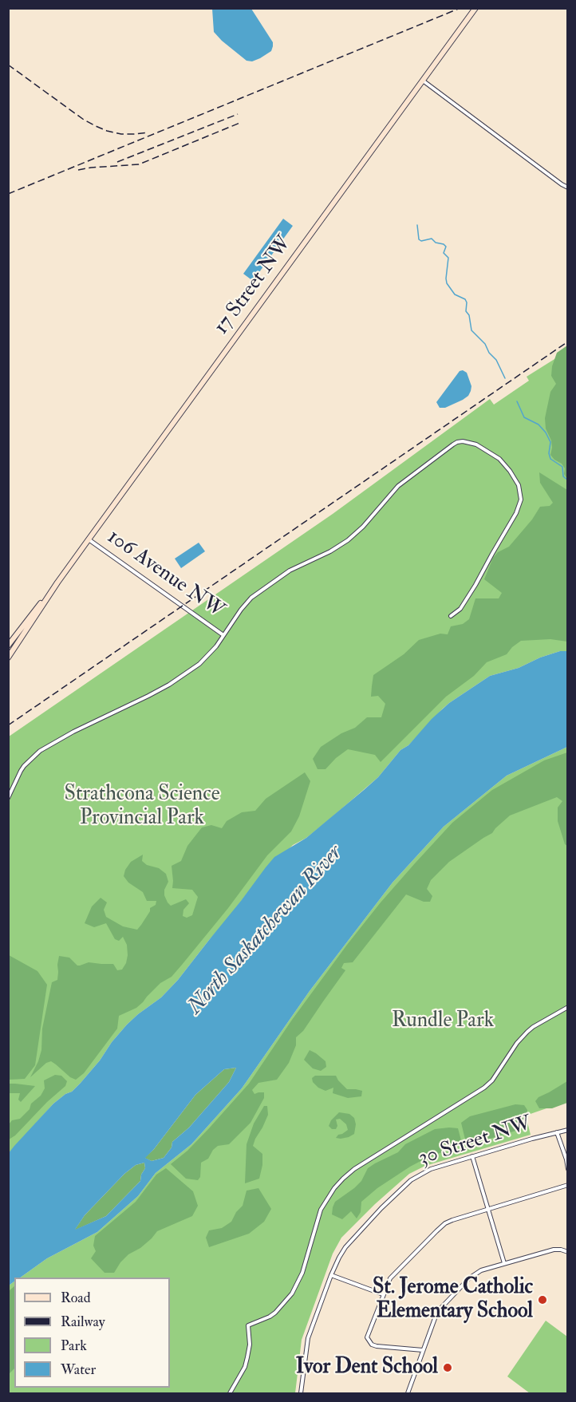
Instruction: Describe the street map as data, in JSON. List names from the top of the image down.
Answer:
{
  "streets": {
    "main road": ["17 Street NW"],
    "street": ["106 Avenue NW", "30 Street NW"]
  },
  "crossings": [
    ["17 Street NW", "106 Avenue NW"]
  ],
  "water": ["North Saskatchewan River"],
  "parks": ["Strathcona Science Provincial Park", "Rundle Park"],
  "places": ["St. Jerome Catholic Elementary School", "Ivor Dent School"],
  "legend": [
    "Road",
    "Railway",
    "Park",
    "Water"
  ]
}
